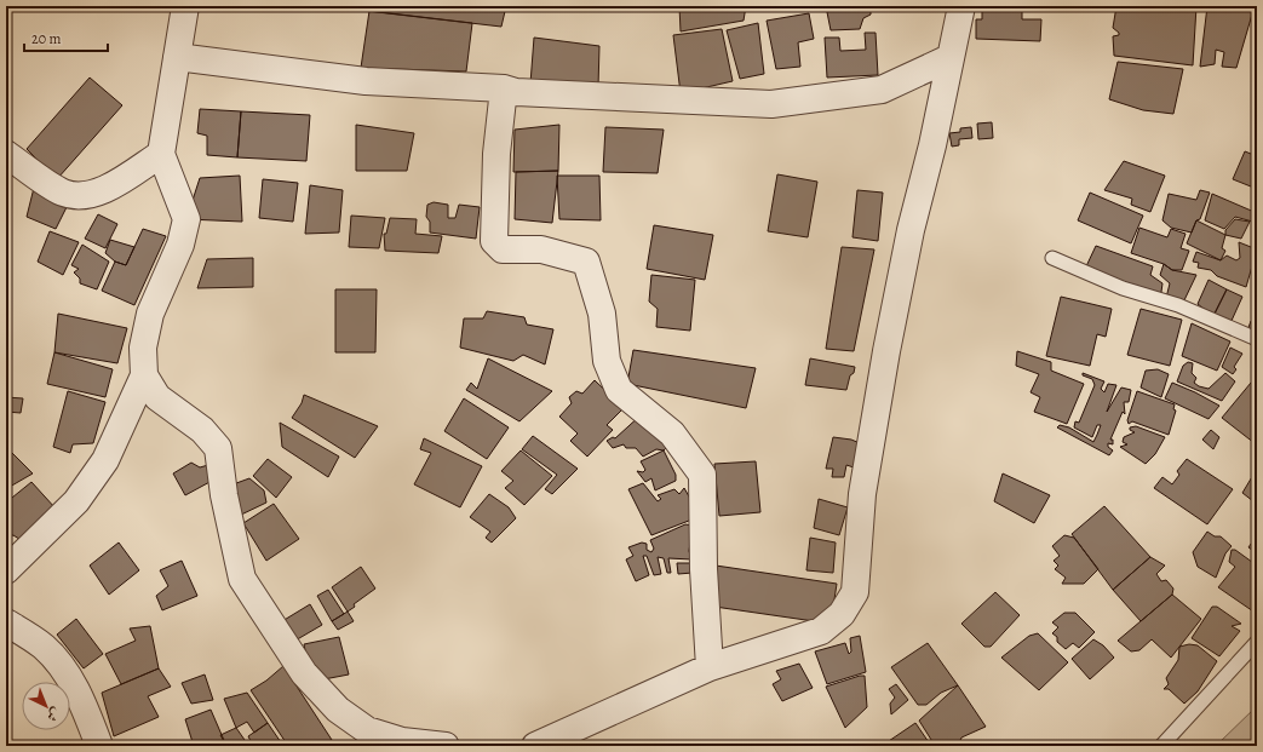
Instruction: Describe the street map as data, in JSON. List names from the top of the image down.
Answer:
{
  "scale_bar": "20 m",
  "north": "bottom right"
}
